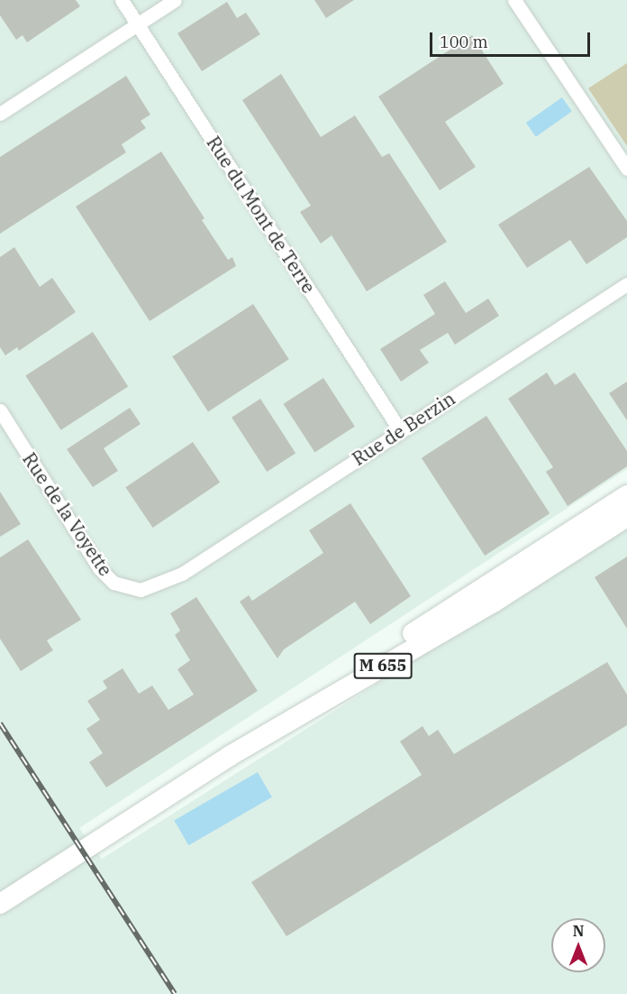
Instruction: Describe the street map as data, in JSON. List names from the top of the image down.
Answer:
{
  "streets": {
    "main road": ["M 655"],
    "street": ["Rue du Mont de Terre", "Rue de Berzin", "Rue de la Voyette"]
  },
  "crossings": [
    ["Rue du Mont de Terre", "Rue de Berzin"],
    ["Rue de Berzin", "Rue de la Voyette"]
  ],
  "scale_bar": "100 m",
  "north": "top"
}
